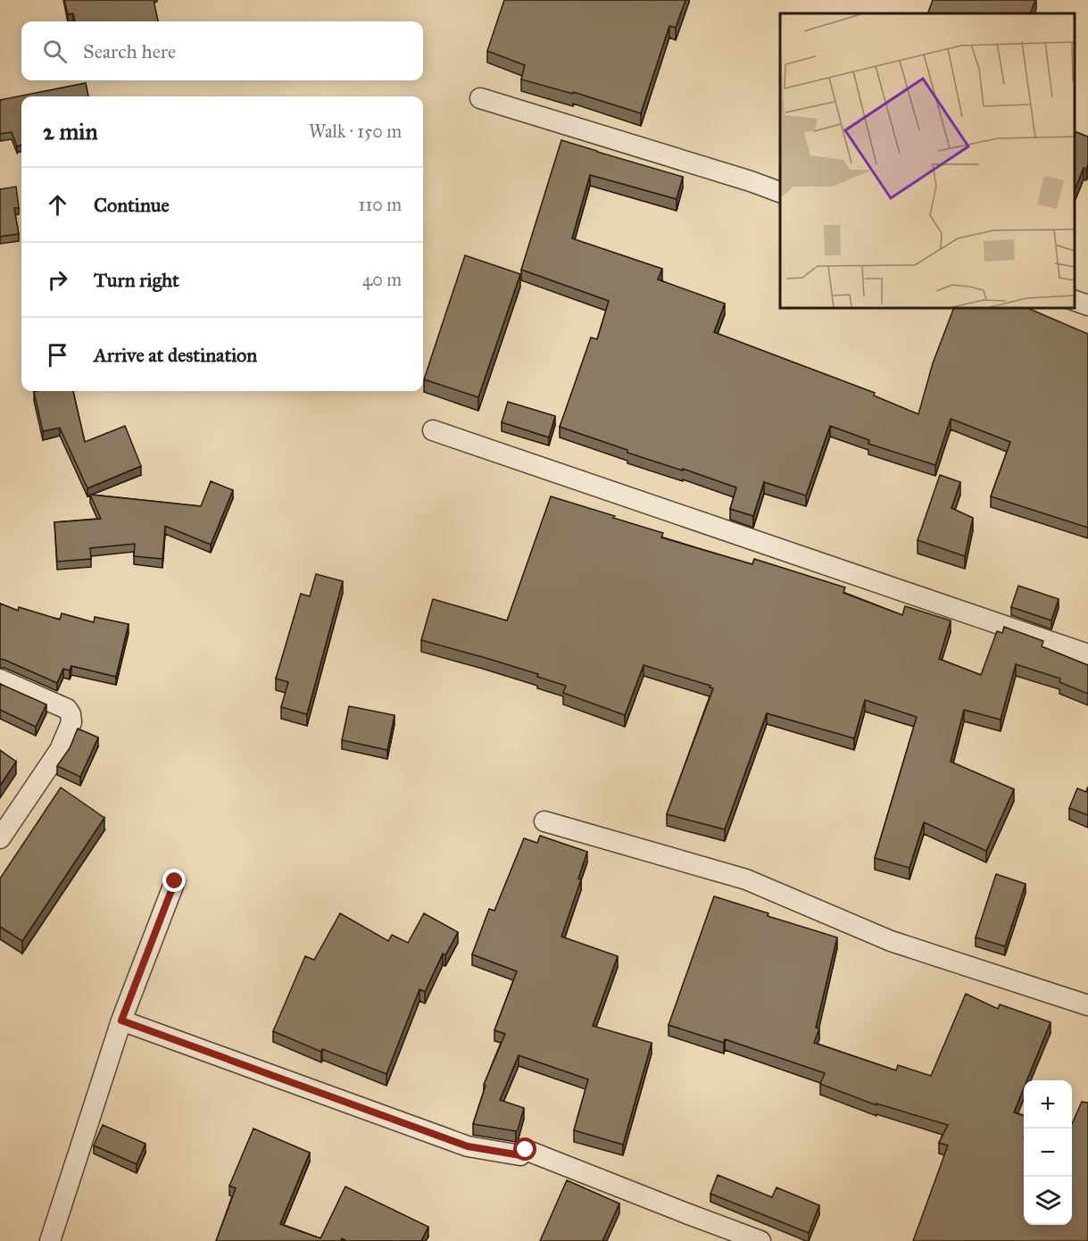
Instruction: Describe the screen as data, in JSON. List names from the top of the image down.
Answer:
{
  "page": {
    "search": "Search here",
    "heading": ["2 min", "Walk · 150 m"],
    "list": [
      ["Continue", "110 m"],
      ["Turn right", "40 m"],
      "Arrive at destination"
    ],
    "map_buttons": ["+", "−"]
  }
}
